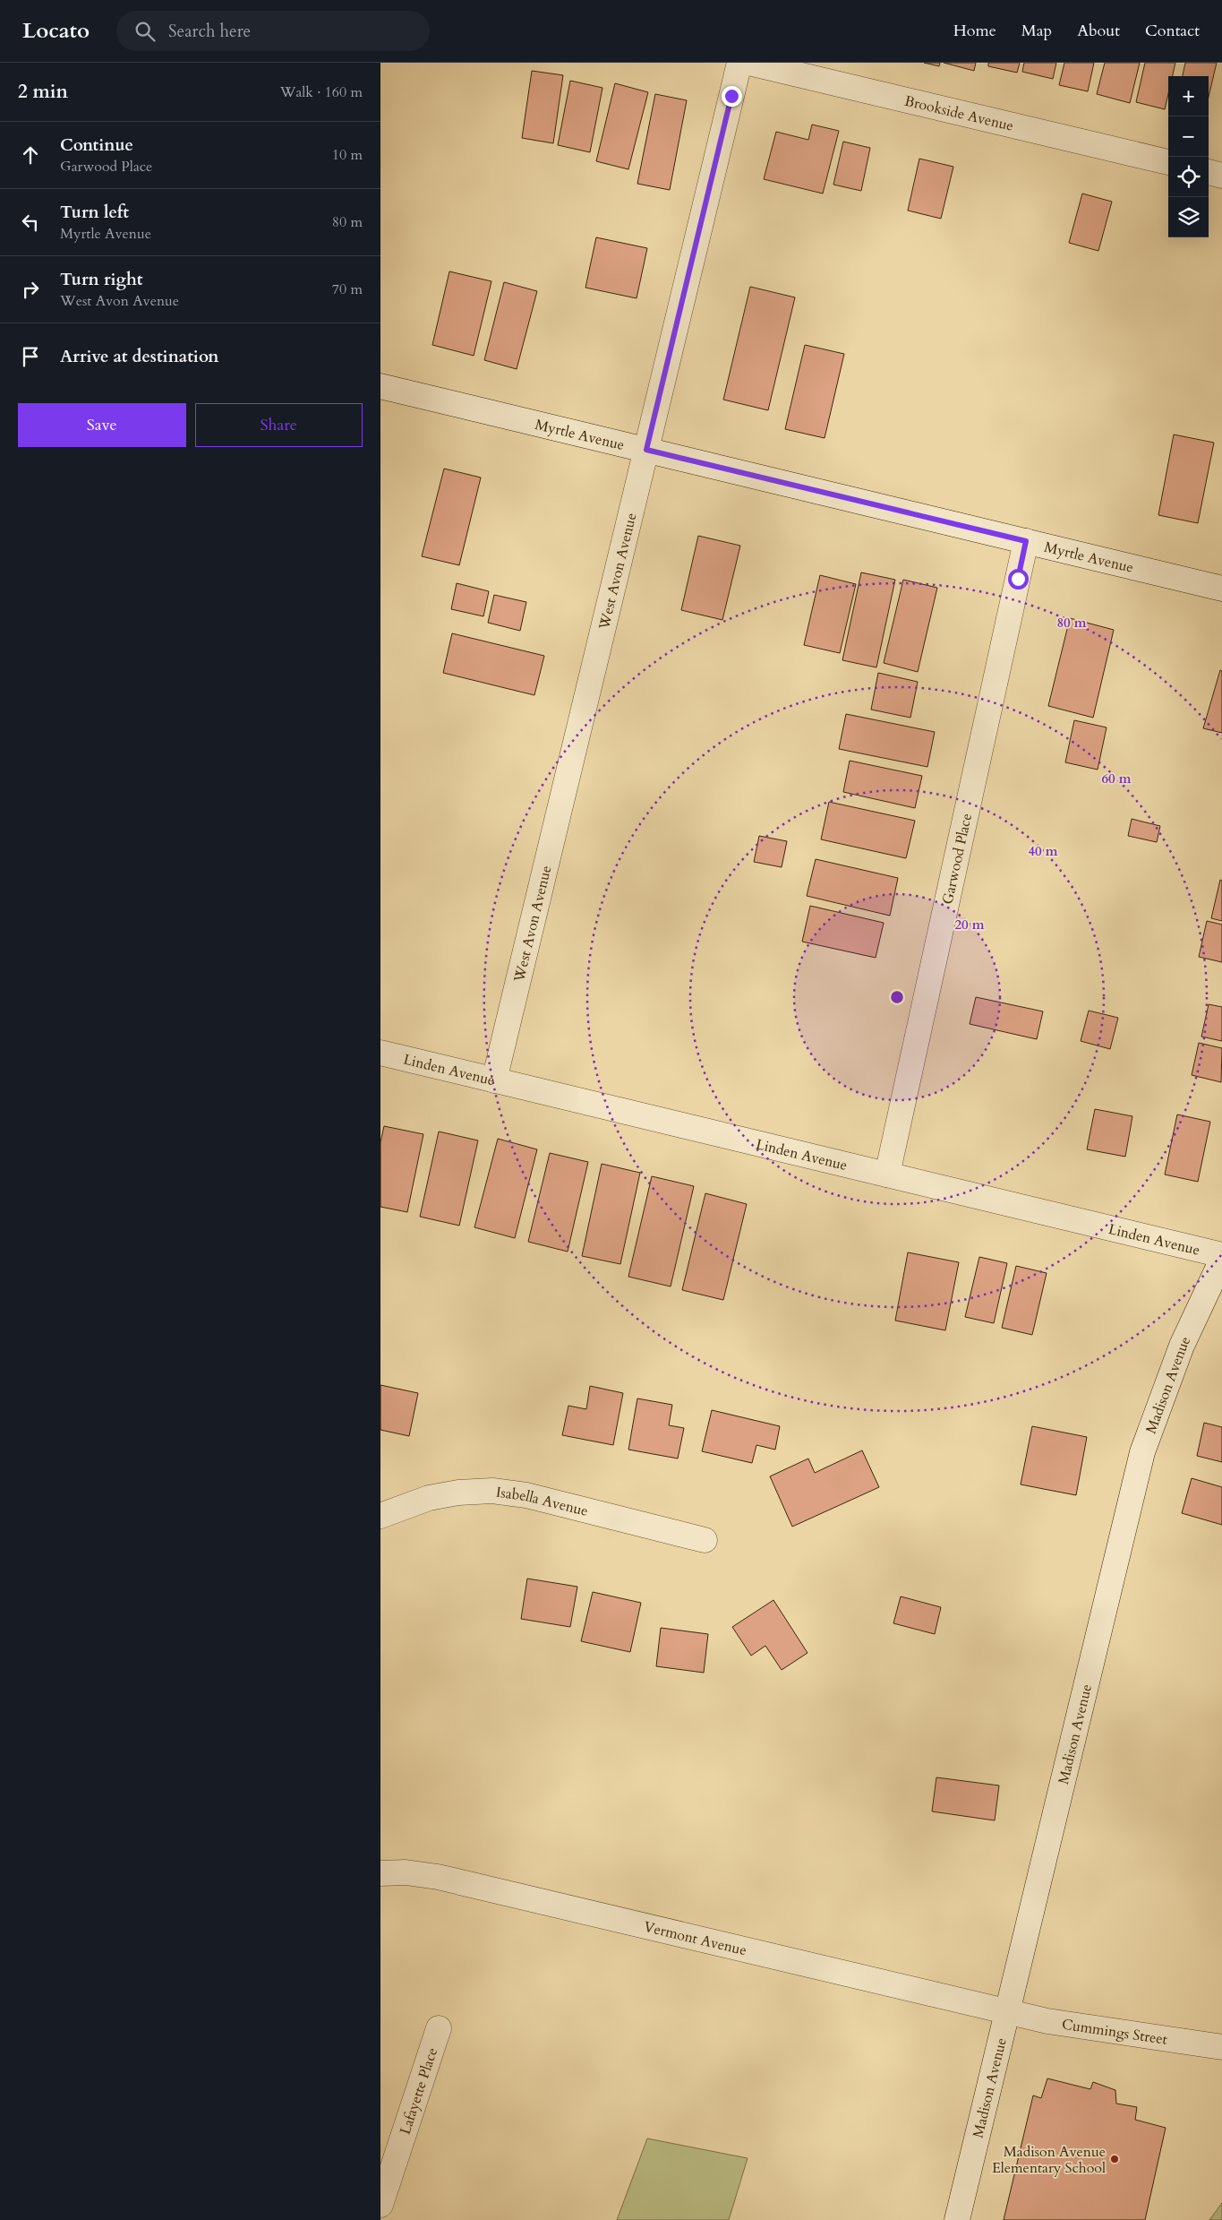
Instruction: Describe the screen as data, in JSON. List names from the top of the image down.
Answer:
{
  "streets": {
    "street": [
      "Brookside Avenue",
      "Myrtle Avenue",
      "West Avon Avenue",
      "Garwood Place",
      "Linden Avenue",
      "Madison Avenue",
      "Isabella Avenue",
      "Vermont Avenue",
      "Cummings Street",
      "Lafayette Place"
    ]
  },
  "crossings": [
    ["Myrtle Avenue", "West Avon Avenue"],
    ["Myrtle Avenue", "Garwood Place"],
    ["West Avon Avenue", "Linden Avenue"],
    ["Garwood Place", "Linden Avenue"],
    ["Madison Avenue", "Vermont Avenue"],
    ["Madison Avenue", "Cummings Street"],
    ["Vermont Avenue", "Cummings Street"]
  ],
  "places": ["Madison Avenue Elementary School"],
  "page": {
    "header": "Locato",
    "search": "Search here",
    "nav": [
      "Home",
      "Map",
      "About",
      "Contact"
    ],
    "heading": ["2 min", "Walk · 160 m"],
    "map_buttons": ["+", "−"],
    "list": [
      ["Continue", "Garwood Place", "10 m"],
      ["Turn left", "Myrtle Avenue", "80 m"],
      ["Turn right", "West Avon Avenue", "70 m"],
      "Arrive at destination"
    ],
    "buttons": ["Save", "Share"]
  },
  "rings": [
    "80 m",
    "60 m",
    "40 m",
    "20 m"
  ]
}
